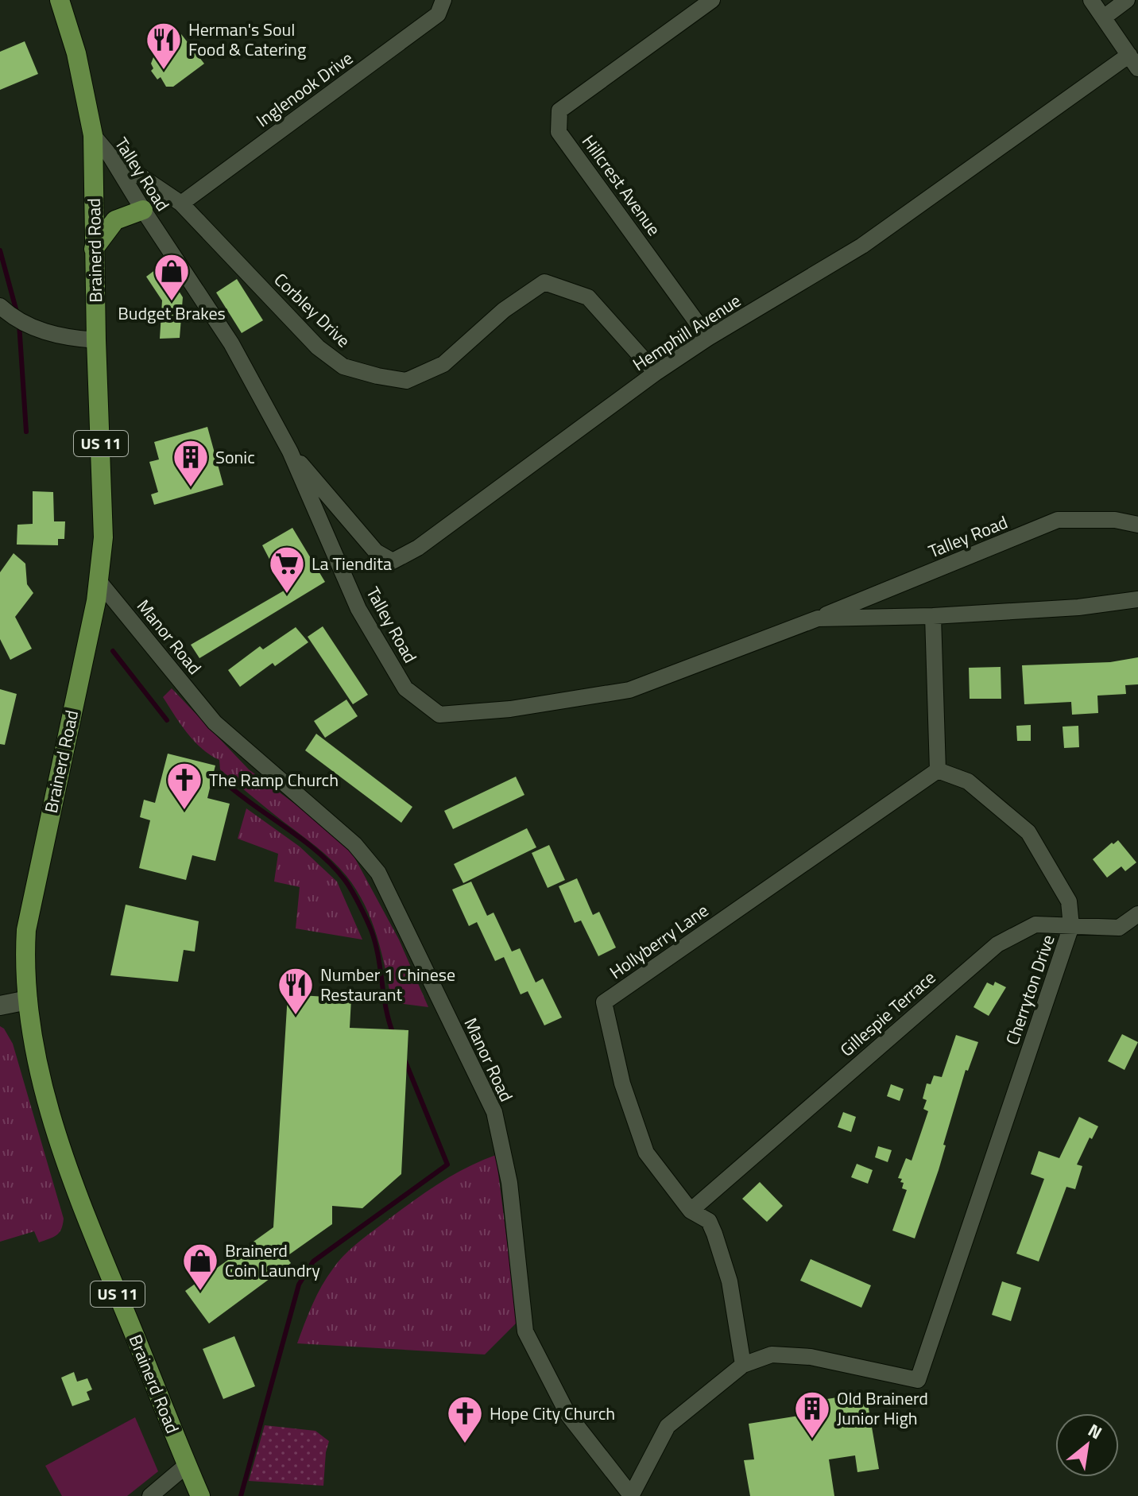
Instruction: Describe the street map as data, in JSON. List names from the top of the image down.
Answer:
{
  "streets": {
    "main road": ["Brainerd Road", "US 11"],
    "street": [
      "Inglenook Drive",
      "Talley Road",
      "Hillcrest Avenue",
      "Corbley Drive",
      "Hemphill Avenue",
      "Manor Road",
      "Hollyberry Lane",
      "Cherryton Drive",
      "Gillespie Terrace"
    ]
  },
  "crossings": [
    ["Inglenook Drive", "Corbley Drive"],
    ["Talley Road", "Brainerd Road"],
    ["Talley Road", "Corbley Drive"],
    ["Talley Road", "Hemphill Avenue"],
    ["Hillcrest Avenue", "Hemphill Avenue"],
    ["Brainerd Road", "Manor Road"],
    ["Corbley Drive", "Hemphill Avenue"],
    ["Hollyberry Lane", "Cherryton Drive"],
    ["Hollyberry Lane", "Gillespie Terrace"],
    ["Cherryton Drive", "Gillespie Terrace"]
  ],
  "places": {
    "restaurant": ["Herman's Soul Food & Catering", "Number 1 Chinese Restaurant"],
    "shop": ["Budget Brakes", "Brainerd Coin Laundry"],
    "building": ["Sonic", "Old Brainerd Junior High"],
    "supermarket": ["La Tiendita"],
    "church": ["The Ramp Church", "Hope City Church"]
  },
  "north": "top right"
}
